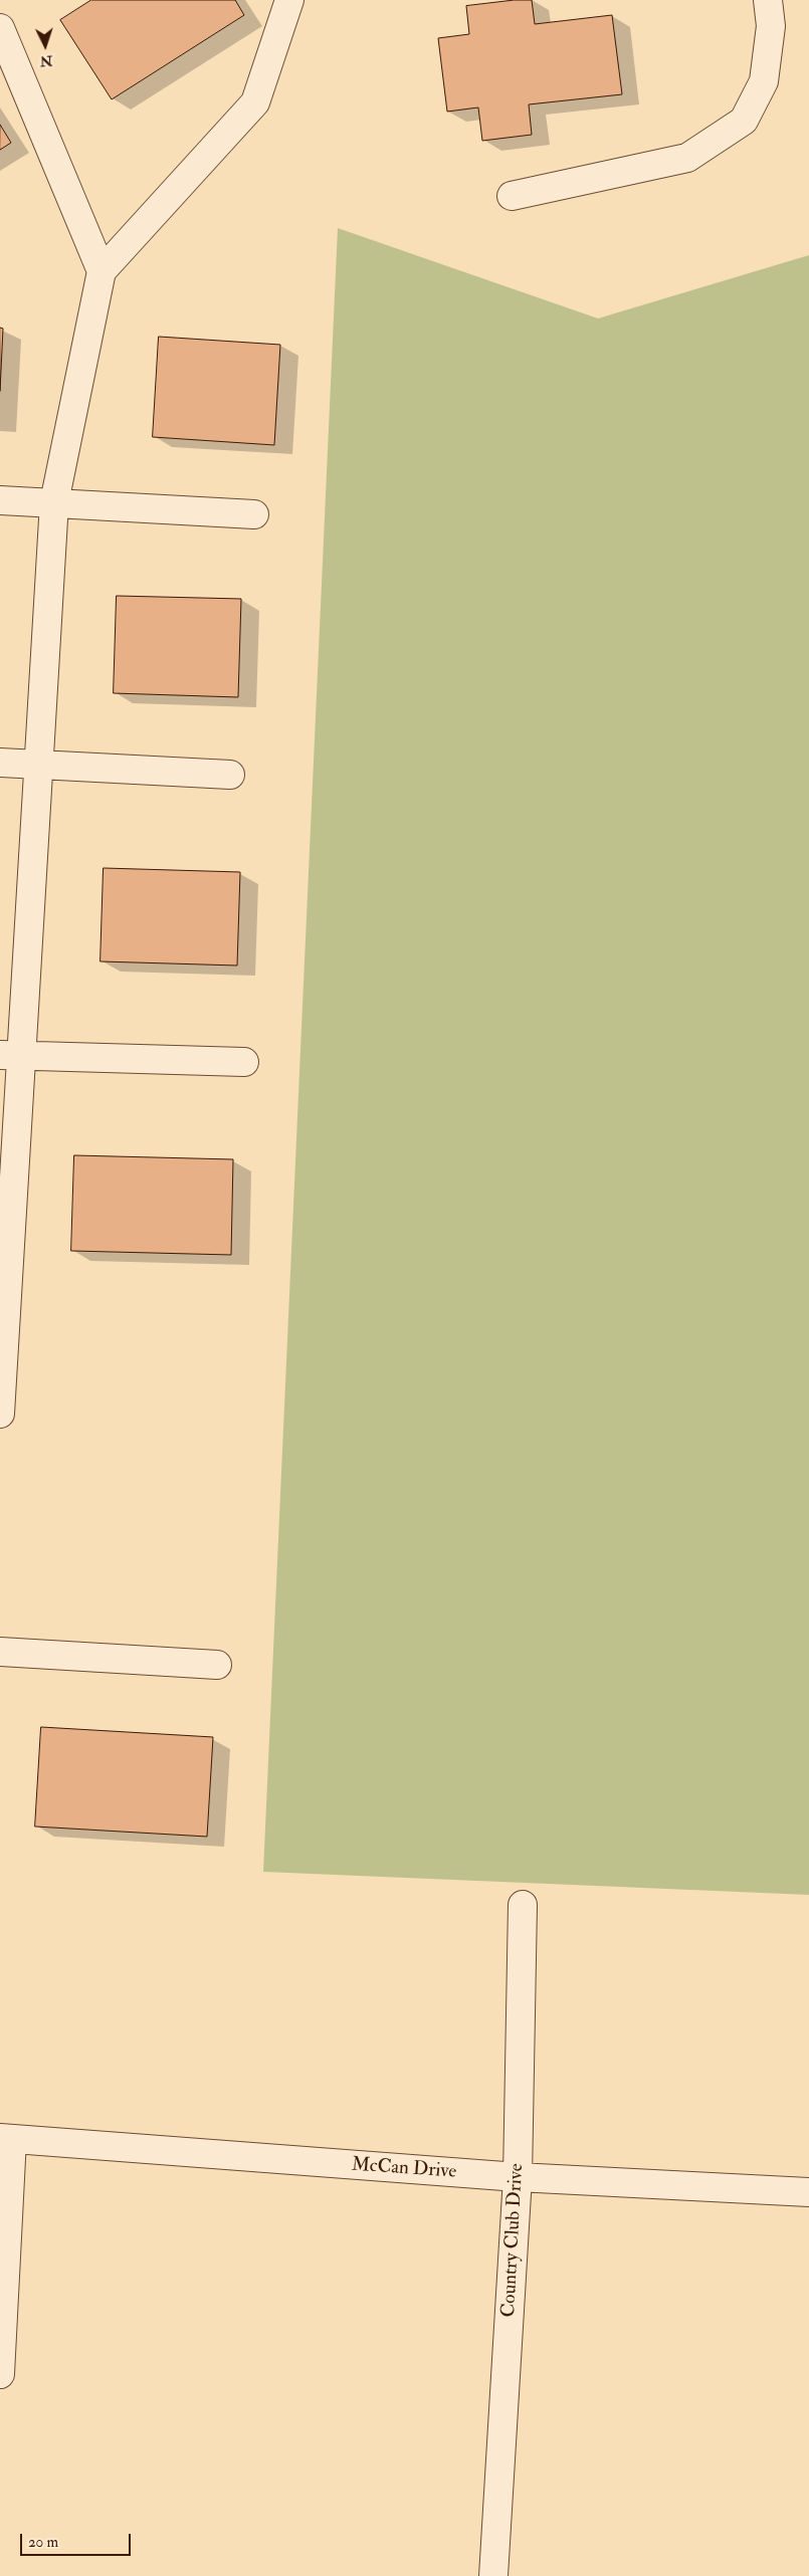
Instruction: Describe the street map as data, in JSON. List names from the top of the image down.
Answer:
{
  "streets": {
    "street": ["McCan Drive", "Country Club Drive"]
  },
  "crossings": [
    ["McCan Drive", "Country Club Drive"]
  ],
  "scale_bar": "20 m",
  "north": "bottom"
}
